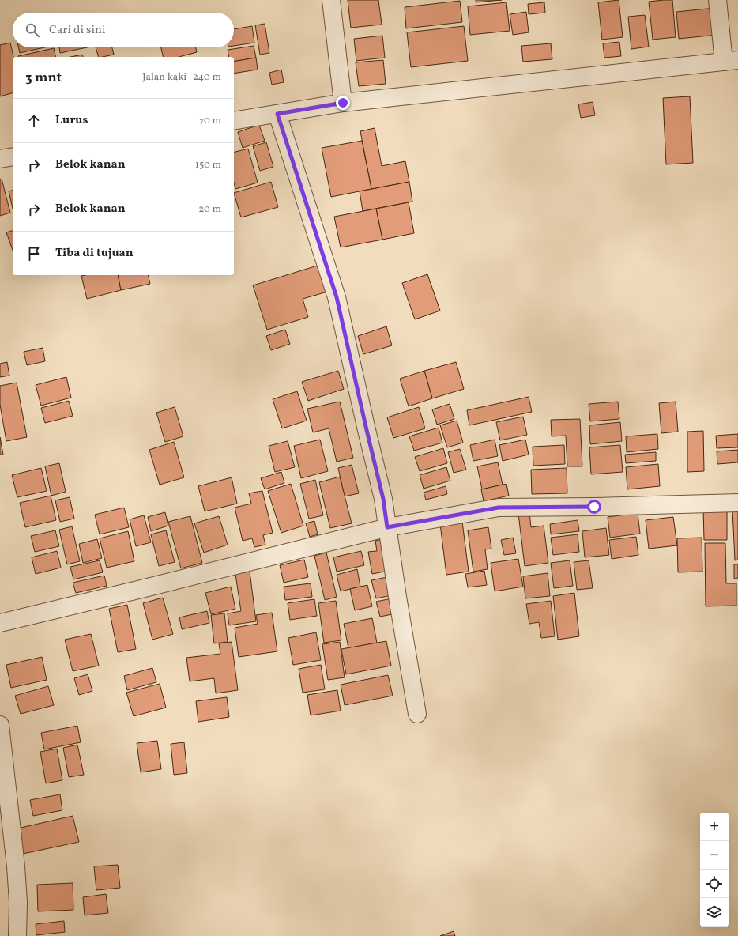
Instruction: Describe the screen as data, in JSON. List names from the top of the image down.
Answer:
{
  "page": {
    "search": "Cari di sini",
    "heading": ["3 mnt", "Jalan kaki · 240 m"],
    "list": [
      ["Lurus", "70 m"],
      ["Belok kanan", "150 m"],
      ["Belok kanan", "20 m"],
      "Tiba di tujuan"
    ],
    "map_buttons": ["+", "−"]
  }
}
